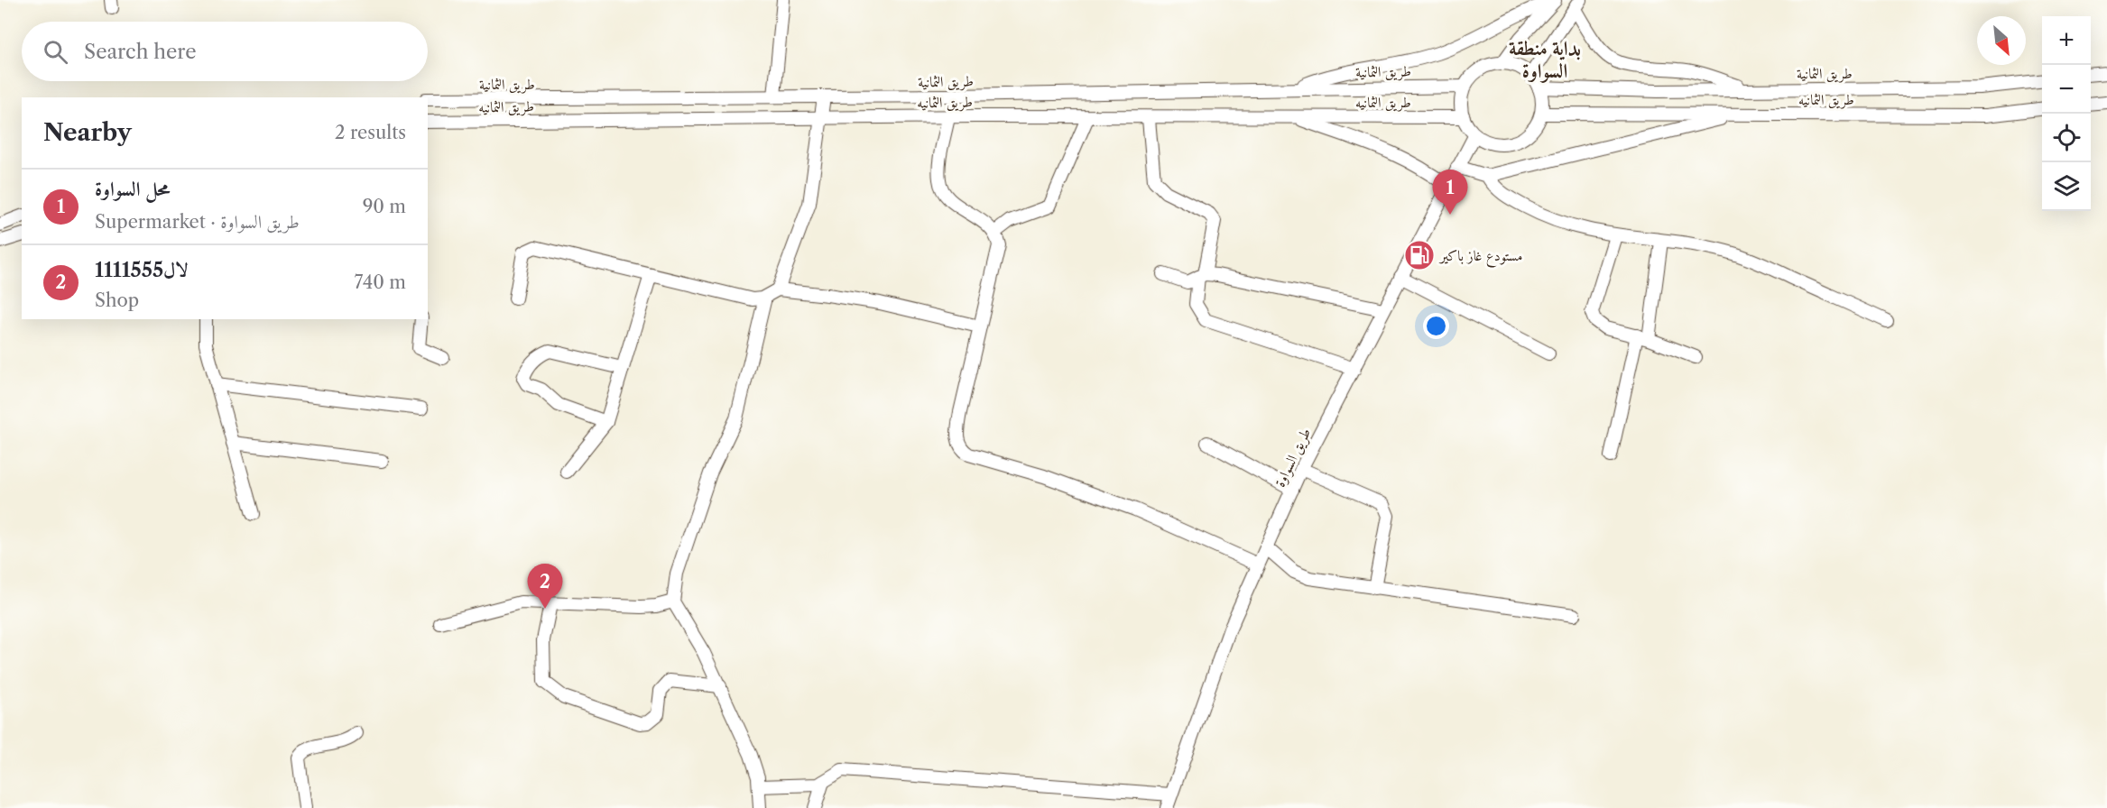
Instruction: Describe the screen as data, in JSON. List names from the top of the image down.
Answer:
{
  "streets": {
    "street": ["طريق الثمانية", "طريق الثمانيه", "طريق السواوة"]
  },
  "crossings": [
    ["طريق الثمانية", "طريق الثمانيه"],
    ["طريق الثمانية", "طريق السواوة"],
    ["طريق الثمانيه", "طريق السواوة"]
  ],
  "districts": ["بداية منطقة السواوة"],
  "places": {
    "fuel station": ["مستودع غاز باكير"]
  },
  "north": "bottom right",
  "page": {
    "map_buttons": ["+", "−"],
    "search": "Search here",
    "heading": ["Nearby", "2 results"],
    "list": [
      {
        "mark": "1",
        "name": "محل السواوة",
        "note": "Supermarket · طريق السواوة",
        "value": "90 m"
      },
      {
        "mark": "2",
        "name": "1111555لال",
        "note": "Shop",
        "value": "740 m"
      }
    ],
    "pins": ["1", "2"]
  }
}
